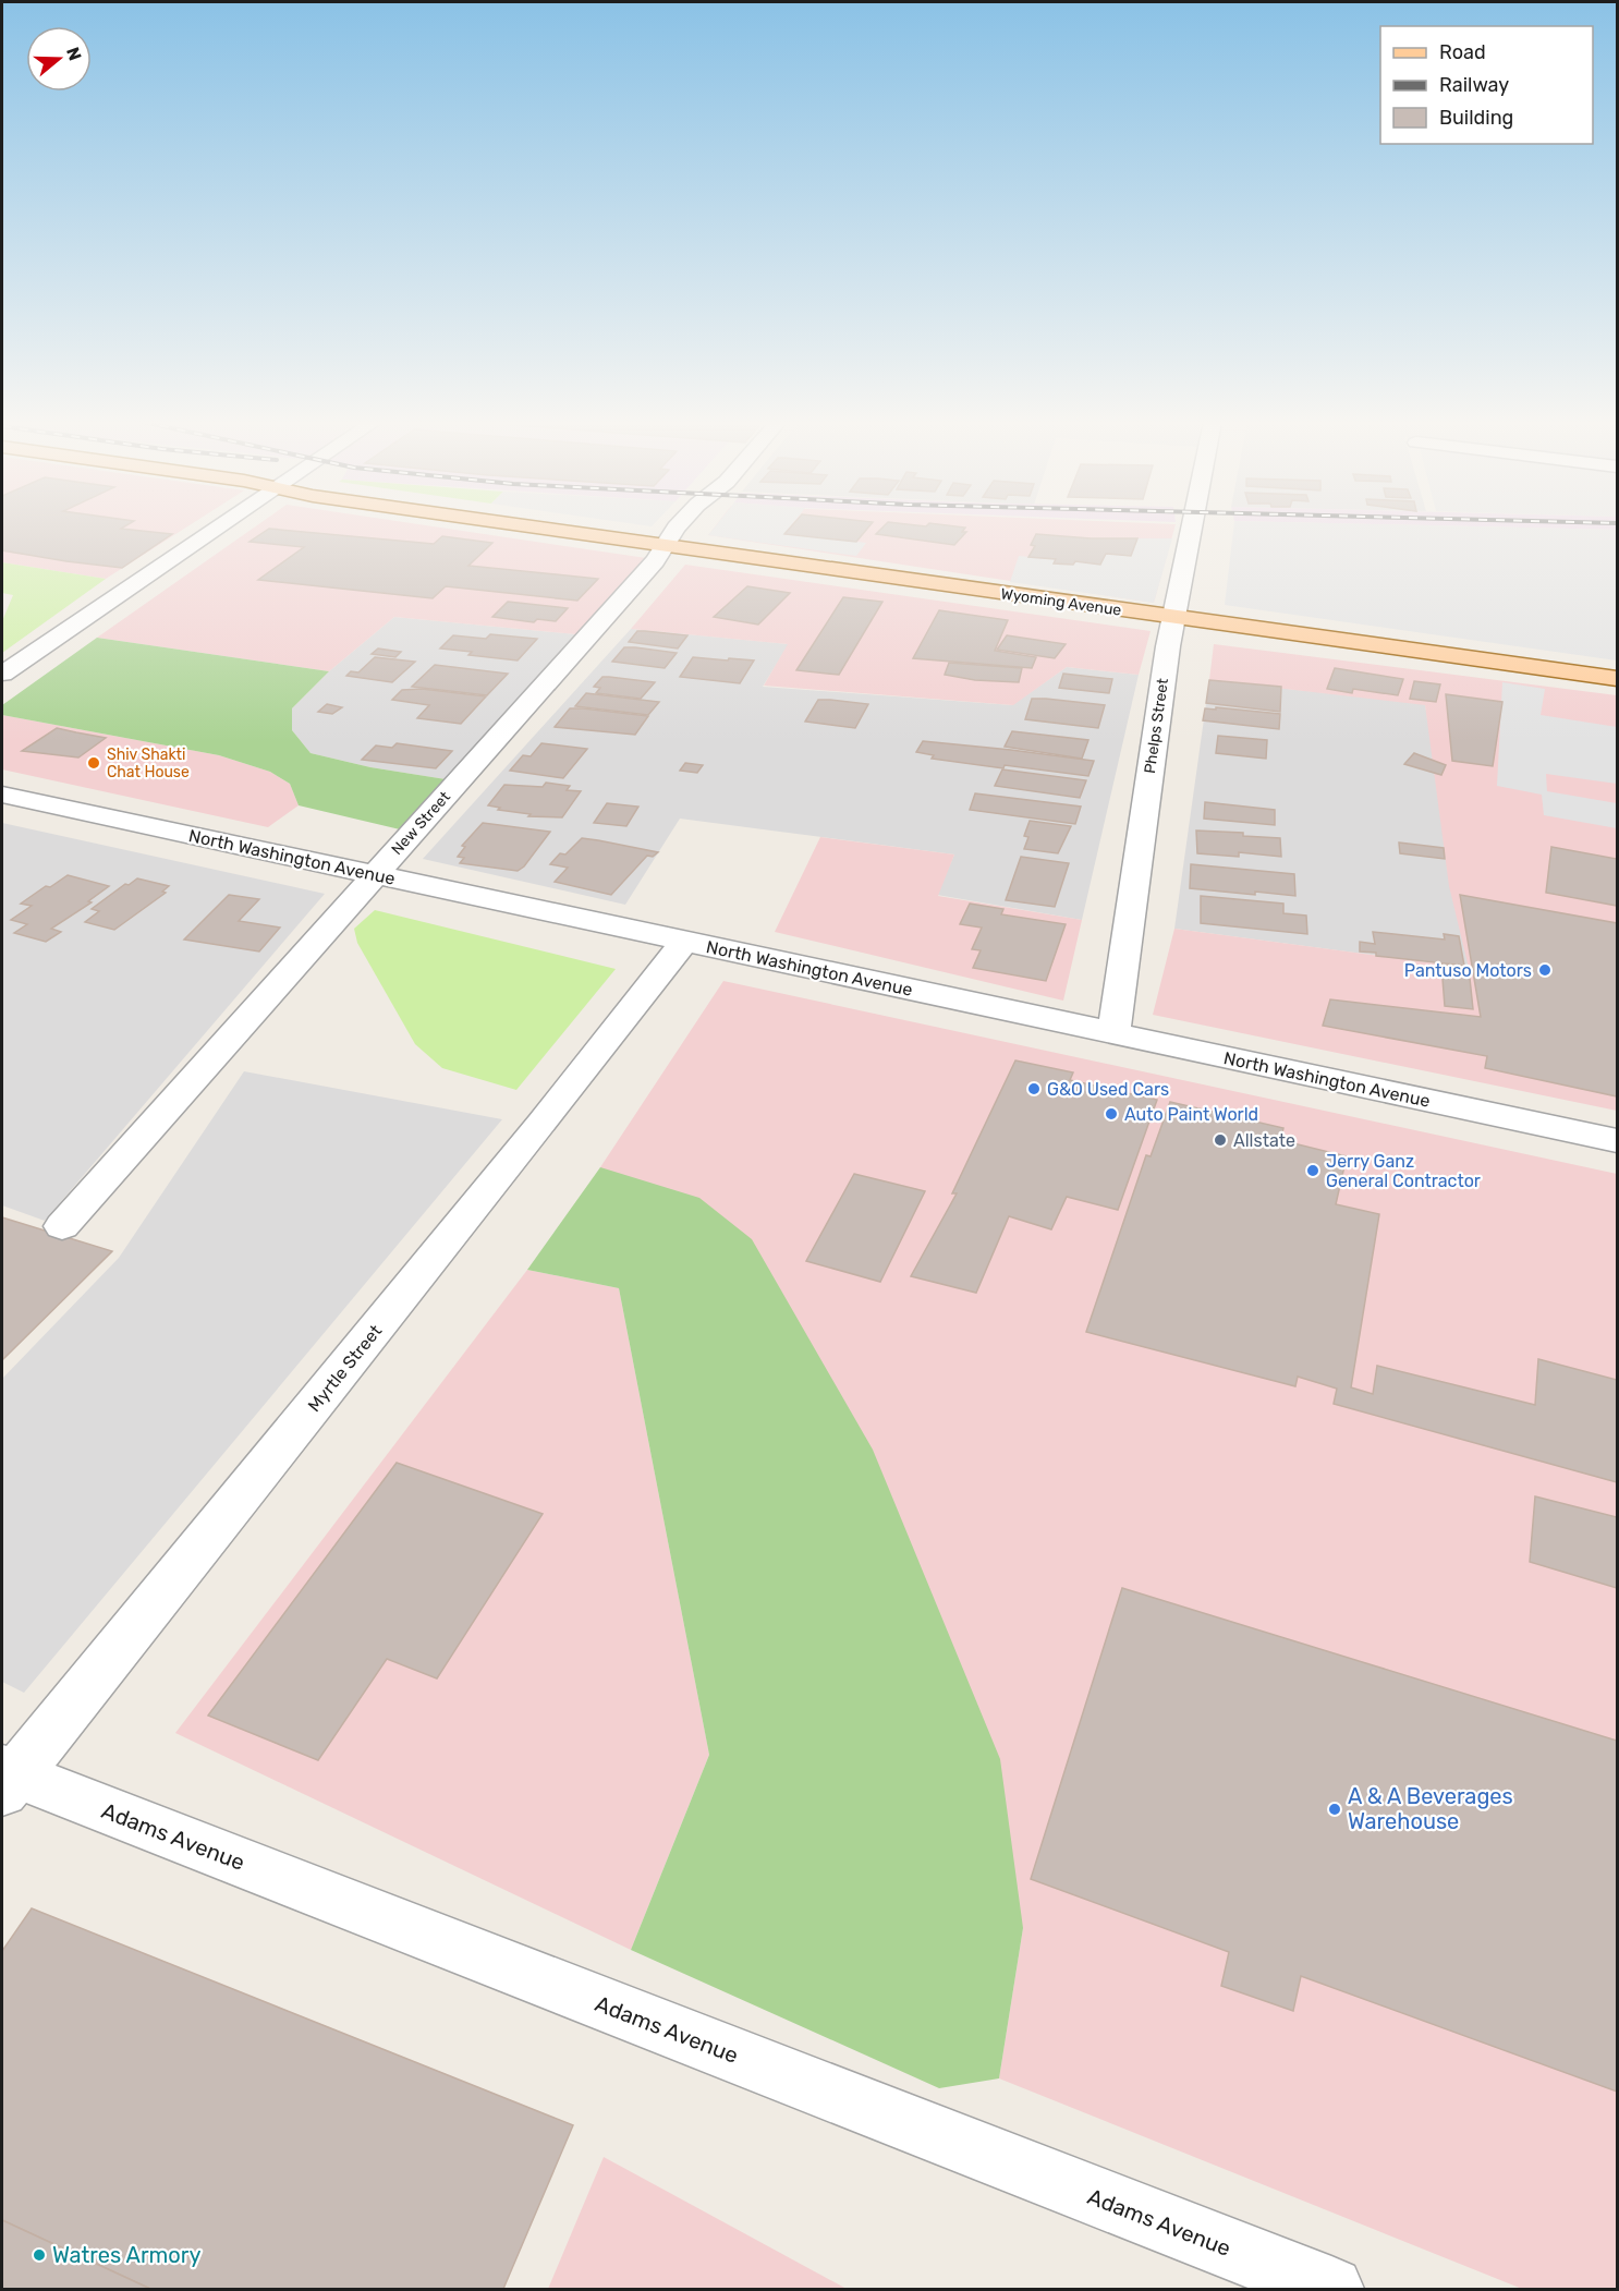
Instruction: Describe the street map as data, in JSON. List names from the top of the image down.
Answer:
{
  "streets": {
    "main road": ["Wyoming Avenue"],
    "street": [
      "Phelps Street",
      "New Street",
      "North Washington Avenue",
      "Myrtle Street",
      "Adams Avenue"
    ]
  },
  "crossings": [
    ["Wyoming Avenue", "Phelps Street"],
    ["Wyoming Avenue", "New Street"],
    ["Phelps Street", "North Washington Avenue"],
    ["New Street", "North Washington Avenue"],
    ["North Washington Avenue", "Myrtle Street"],
    ["Myrtle Street", "Adams Avenue"]
  ],
  "places": [
    "Shiv Shakti Chat House",
    "Pantuso Motors",
    "G&O Used Cars",
    "Auto Paint World",
    "Allstate",
    "Jerry Ganz General Contractor",
    "A & A Beverages Warehouse",
    "Watres Armory"
  ],
  "legend": ["Road", "Railway", "Building"],
  "north": "right"
}
